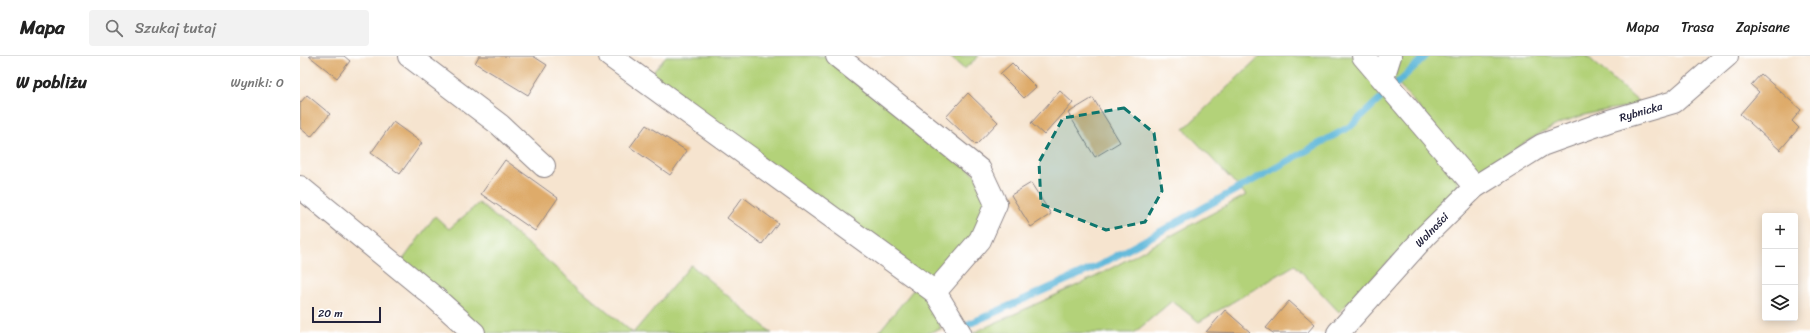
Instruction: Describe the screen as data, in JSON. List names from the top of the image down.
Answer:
{
  "streets": {
    "street": ["Rybnicka", "Wolności"]
  },
  "crossings": [
    ["Rybnicka", "Wolności"]
  ],
  "scale_bar": "20 m",
  "page": {
    "header": "Mapa",
    "search": "Szukaj tutaj",
    "nav": ["Mapa", "Trasa", "Zapisane"],
    "heading": ["W pobliżu", "Wyniki: 0"],
    "map_buttons": ["+", "−"],
    "scale": "20 m"
  }
}
